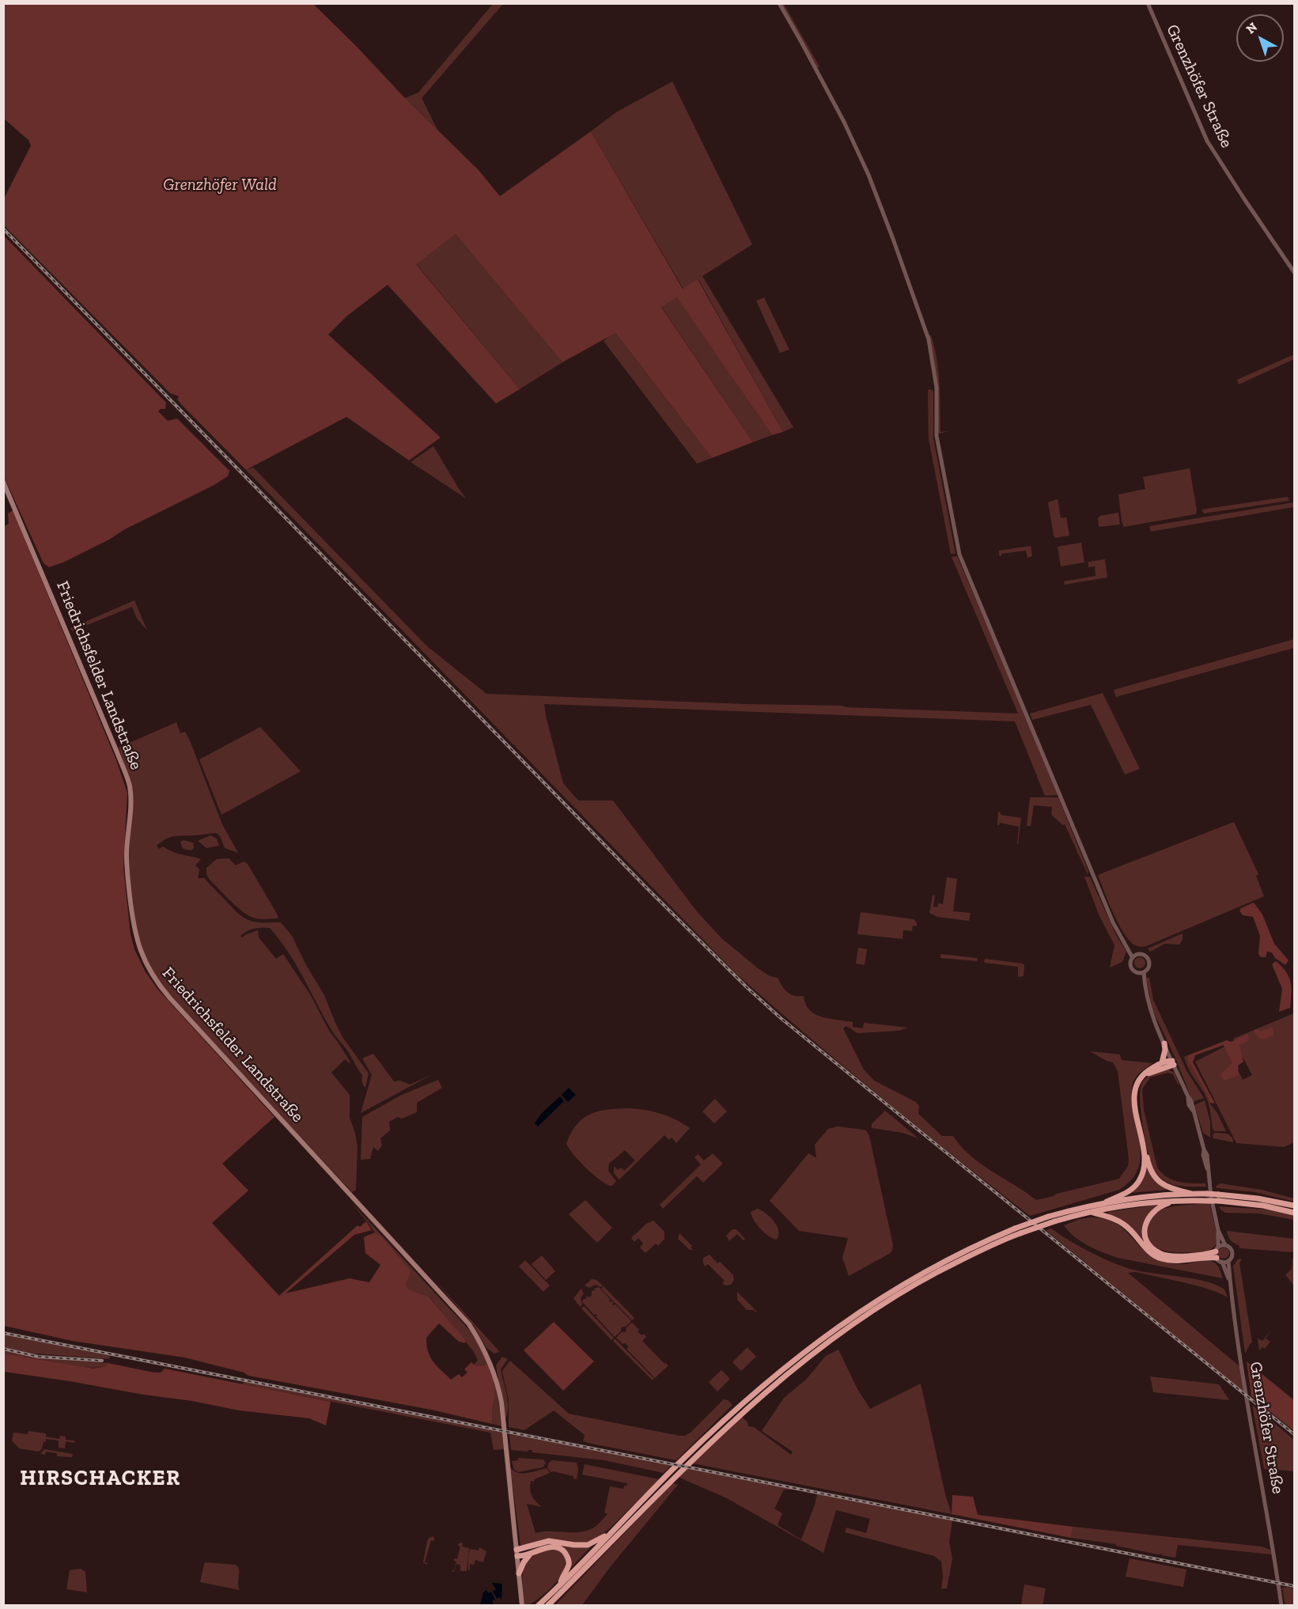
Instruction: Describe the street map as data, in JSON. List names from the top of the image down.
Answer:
{
  "streets": {
    "main road": ["Friedrichsfelder Landstraße"],
    "street": ["Grenzhöfer Straße"]
  },
  "districts": ["HIRSCHACKER"],
  "parks": ["Grenzhöfer Wald"],
  "north": "top left"
}
